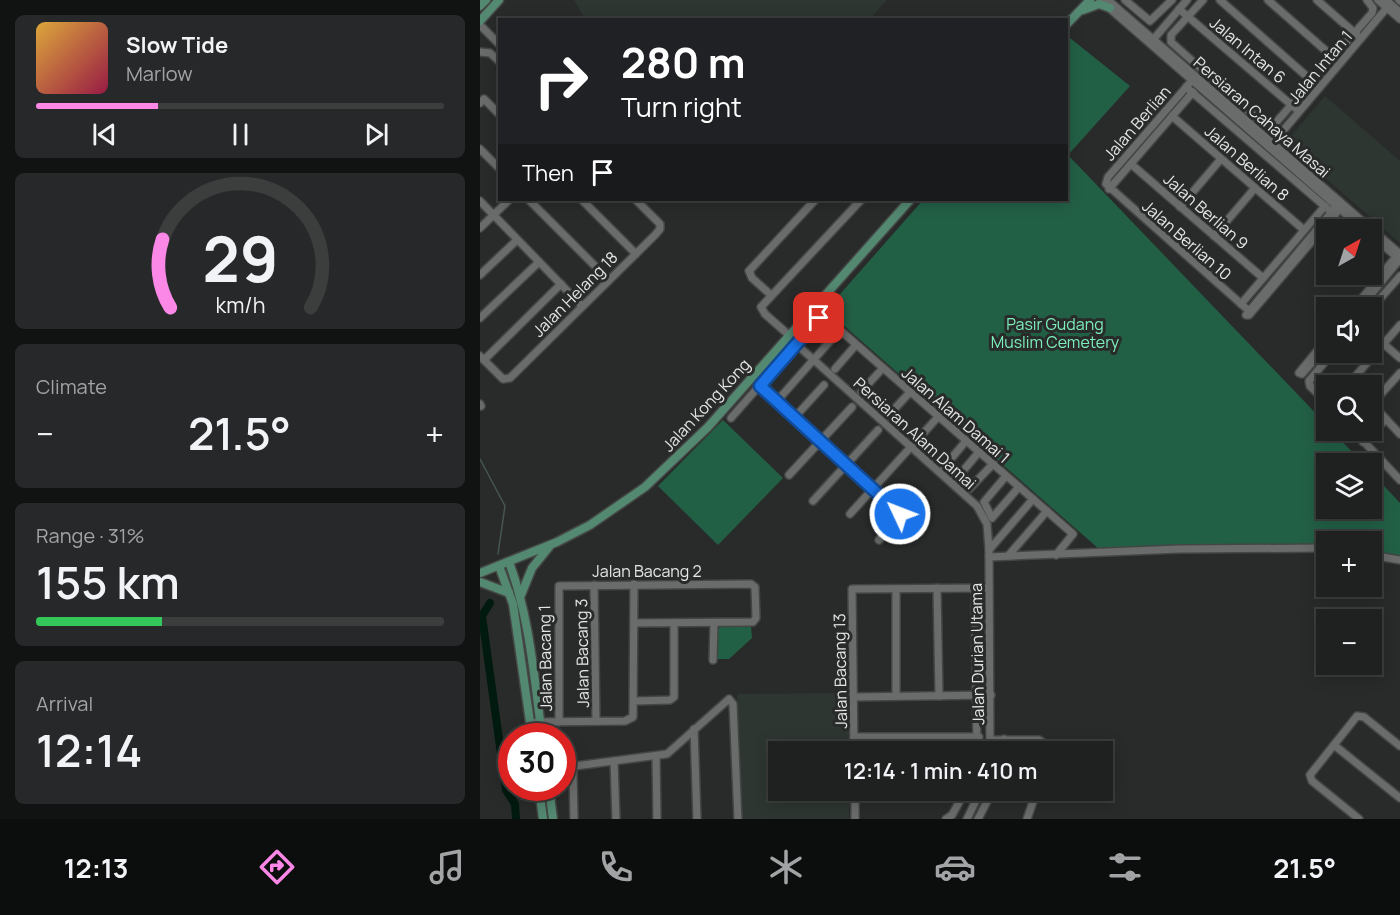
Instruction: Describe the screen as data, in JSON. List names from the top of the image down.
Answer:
{
  "streets": {
    "main road": ["Jalan Kong Kong"],
    "street": [
      "Jalan Intan 6",
      "Jalan Intan 1",
      "Persiaran Cahaya Masai",
      "Jalan Berlian",
      "Jalan Berlian 8",
      "Jalan Berlian 9",
      "Jalan Berlian 10",
      "Jalan Helang 18",
      "Jalan Alam Damai 1",
      "Persiaran Alam Damai",
      "Jalan Bacang 2",
      "Jalan Bacang 3",
      "Jalan Durian Utama",
      "Jalan Bacang 1",
      "Jalan Bacang 13"
    ]
  },
  "crossings": [
    ["Jalan Intan 6", "Jalan Intan 1"],
    ["Jalan Intan 1", "Persiaran Cahaya Masai"],
    ["Persiaran Cahaya Masai", "Jalan Berlian"],
    ["Persiaran Cahaya Masai", "Jalan Berlian 10"],
    ["Jalan Berlian", "Jalan Berlian 10"],
    ["Jalan Alam Damai 1", "Persiaran Alam Damai"],
    ["Persiaran Alam Damai", "Jalan Durian Utama"],
    ["Jalan Bacang 2", "Jalan Bacang 3"],
    ["Jalan Bacang 2", "Jalan Bacang 1"]
  ],
  "parks": ["Pasir Gudang Muslim Cemetery"],
  "north": "top right",
  "page": {
    "turn": ["280 m", "Turn right"],
    "song": ["Slow Tide", "Marlow"],
    "then": "Then",
    "map_buttons": ["+", "−"],
    "tile": [
      "Climate",
      ["Range · 31%", "155 km"],
      ["Arrival", "12:14"]
    ],
    "heat": ["−", "21.5°", "+"],
    "limit": "30",
    "trip": "12:14 · 1 min · 410 m",
    "tabs": ["12:13", "21.5°"],
    "gauge": ["29", "km/h"]
  }
}
